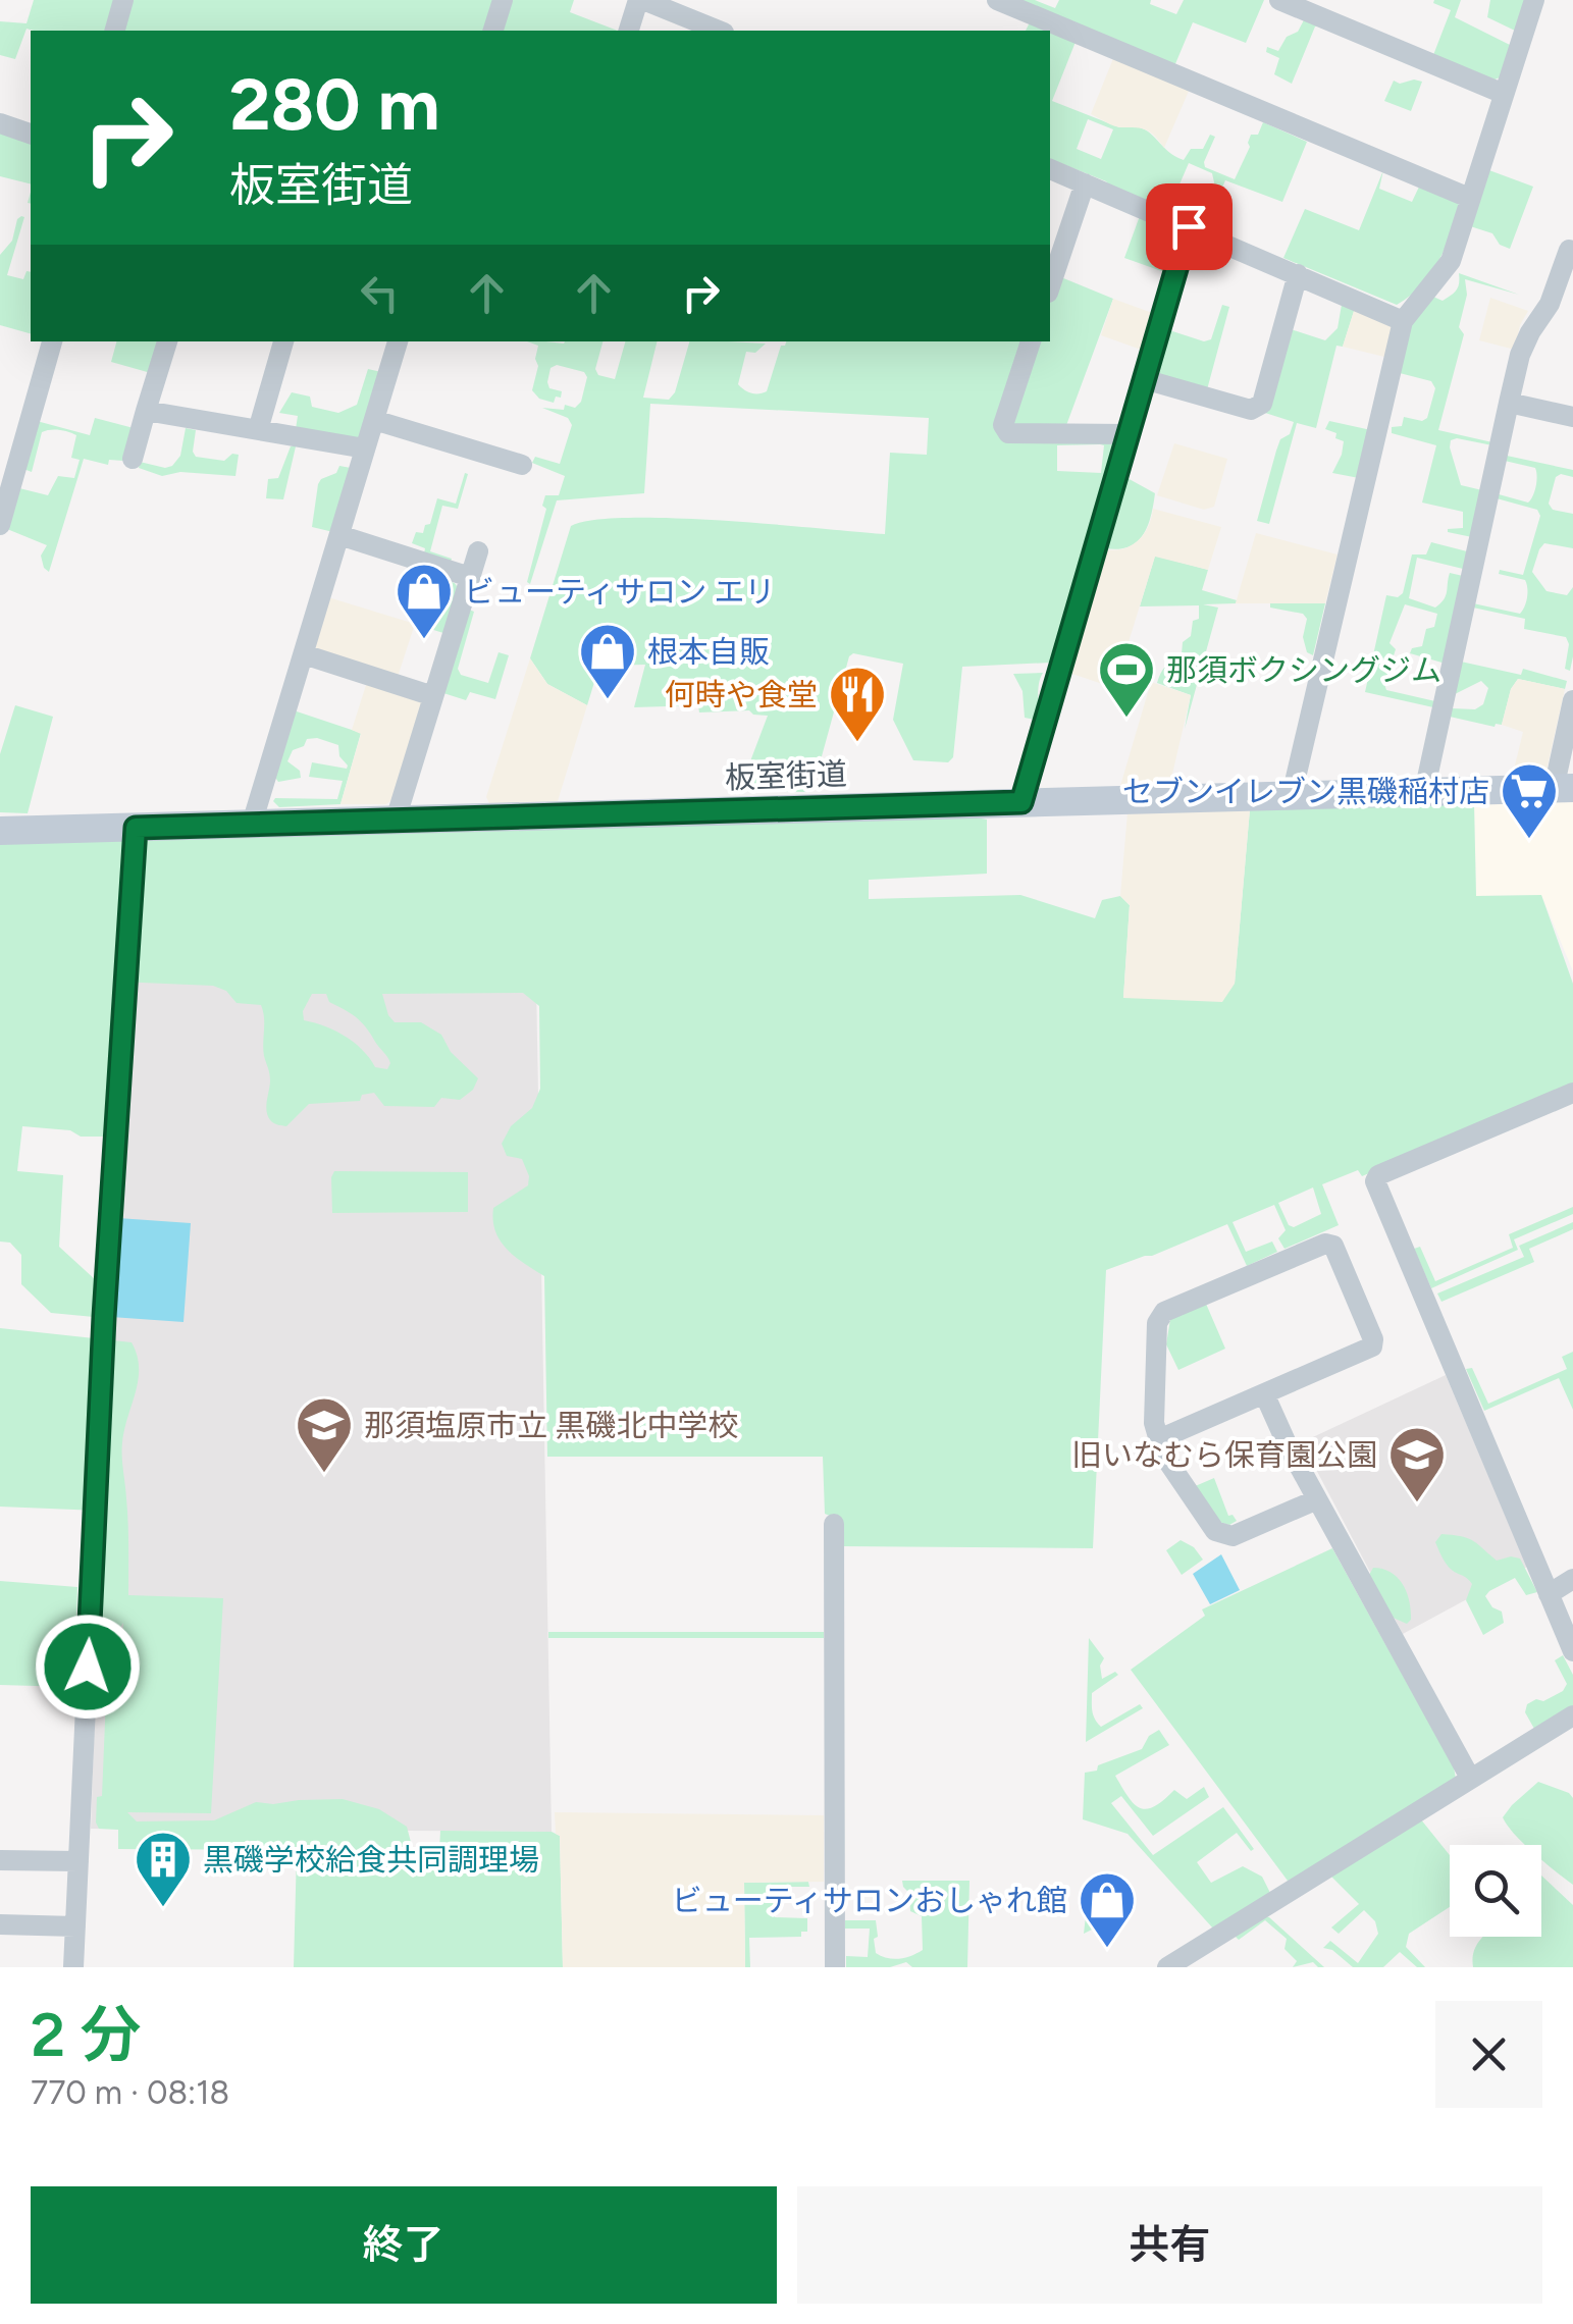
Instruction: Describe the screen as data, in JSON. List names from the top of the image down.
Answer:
{
  "streets": {
    "main road": ["板室街道"]
  },
  "places": {
    "shop": ["ビューティサロン エリ", "根本自販", "ビューティサロンおしゃれ館"],
    "sports": ["那須ボクシングジム"],
    "restaurant": ["何時や食堂"],
    "supermarket": ["セブンイレブン黒磯稲村店"],
    "school or university": ["那須塩原市立 黒磯北中学校", "旧いなむら保育園公園"],
    "building": ["黒磯学校給食共同調理場"]
  },
  "page": {
    "turn": ["280 m", "板室街道"],
    "heading": ["2 分", "770 m · 08:18"],
    "buttons": ["終了", "共有"]
  }
}
